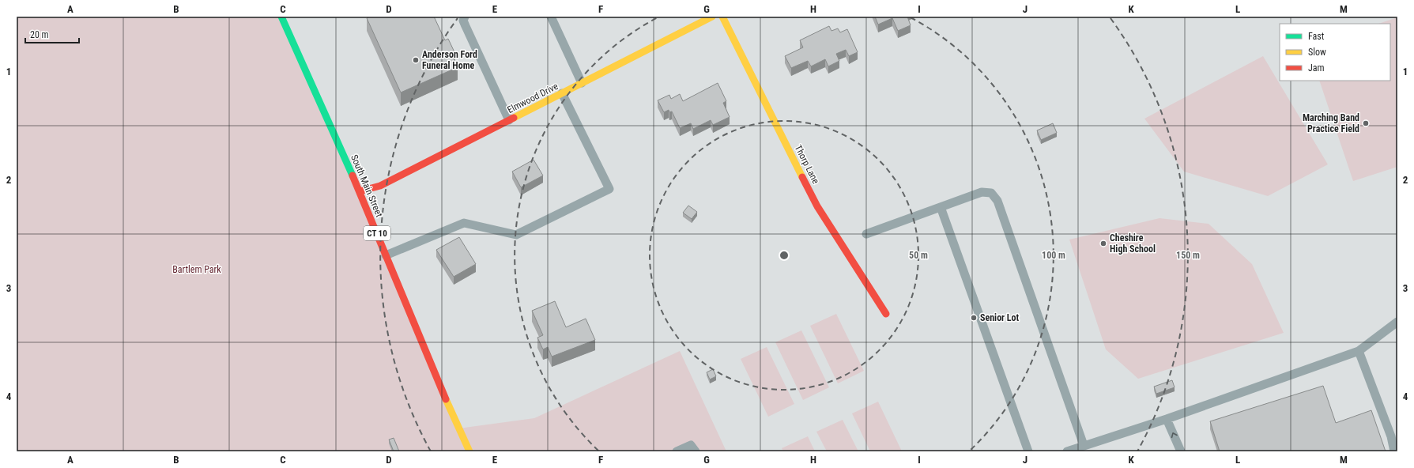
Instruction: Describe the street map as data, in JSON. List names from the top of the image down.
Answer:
{
  "streets": {
    "main road": [
      "Elmwood Drive",
      "Thorp Lane",
      "South Main Street",
      "CT 10"
    ]
  },
  "crossings": [
    ["Elmwood Drive", "South Main Street"]
  ],
  "parks": ["Bartlem Park"],
  "places": [
    "Anderson Ford Funeral Home",
    "Marching Band Practice Field",
    "Cheshire High School",
    "Senior Lot"
  ],
  "legend": ["Fast", "Slow", "Jam"],
  "scale_bar": "20 m",
  "grid": {
    "columns": [
      "A",
      "B",
      "C",
      "D",
      "E",
      "F",
      "G",
      "H",
      "I",
      "J",
      "K",
      "L",
      "M"
    ],
    "rows": [
      "1",
      "2",
      "3",
      "4"
    ]
  },
  "rings": ["50 m", "100 m", "150 m"]
}
